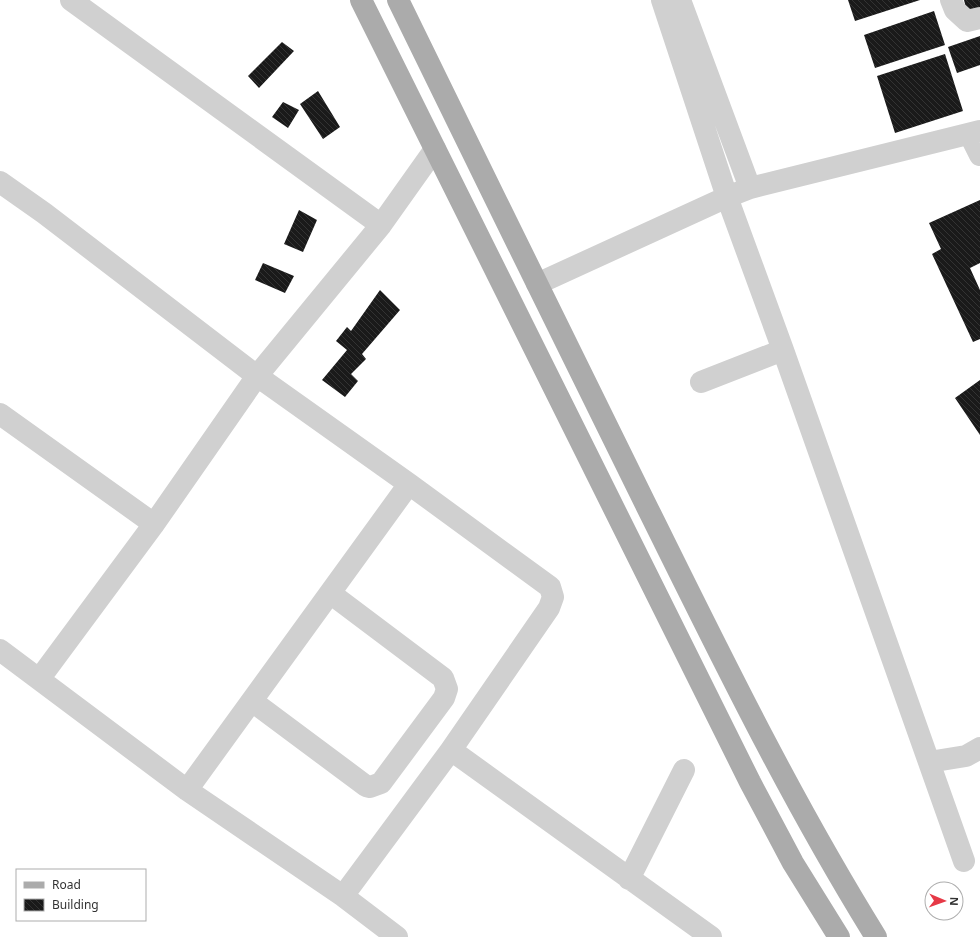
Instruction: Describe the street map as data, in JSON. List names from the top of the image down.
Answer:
{
  "legend": ["Road", "Building"],
  "north": "right"
}
